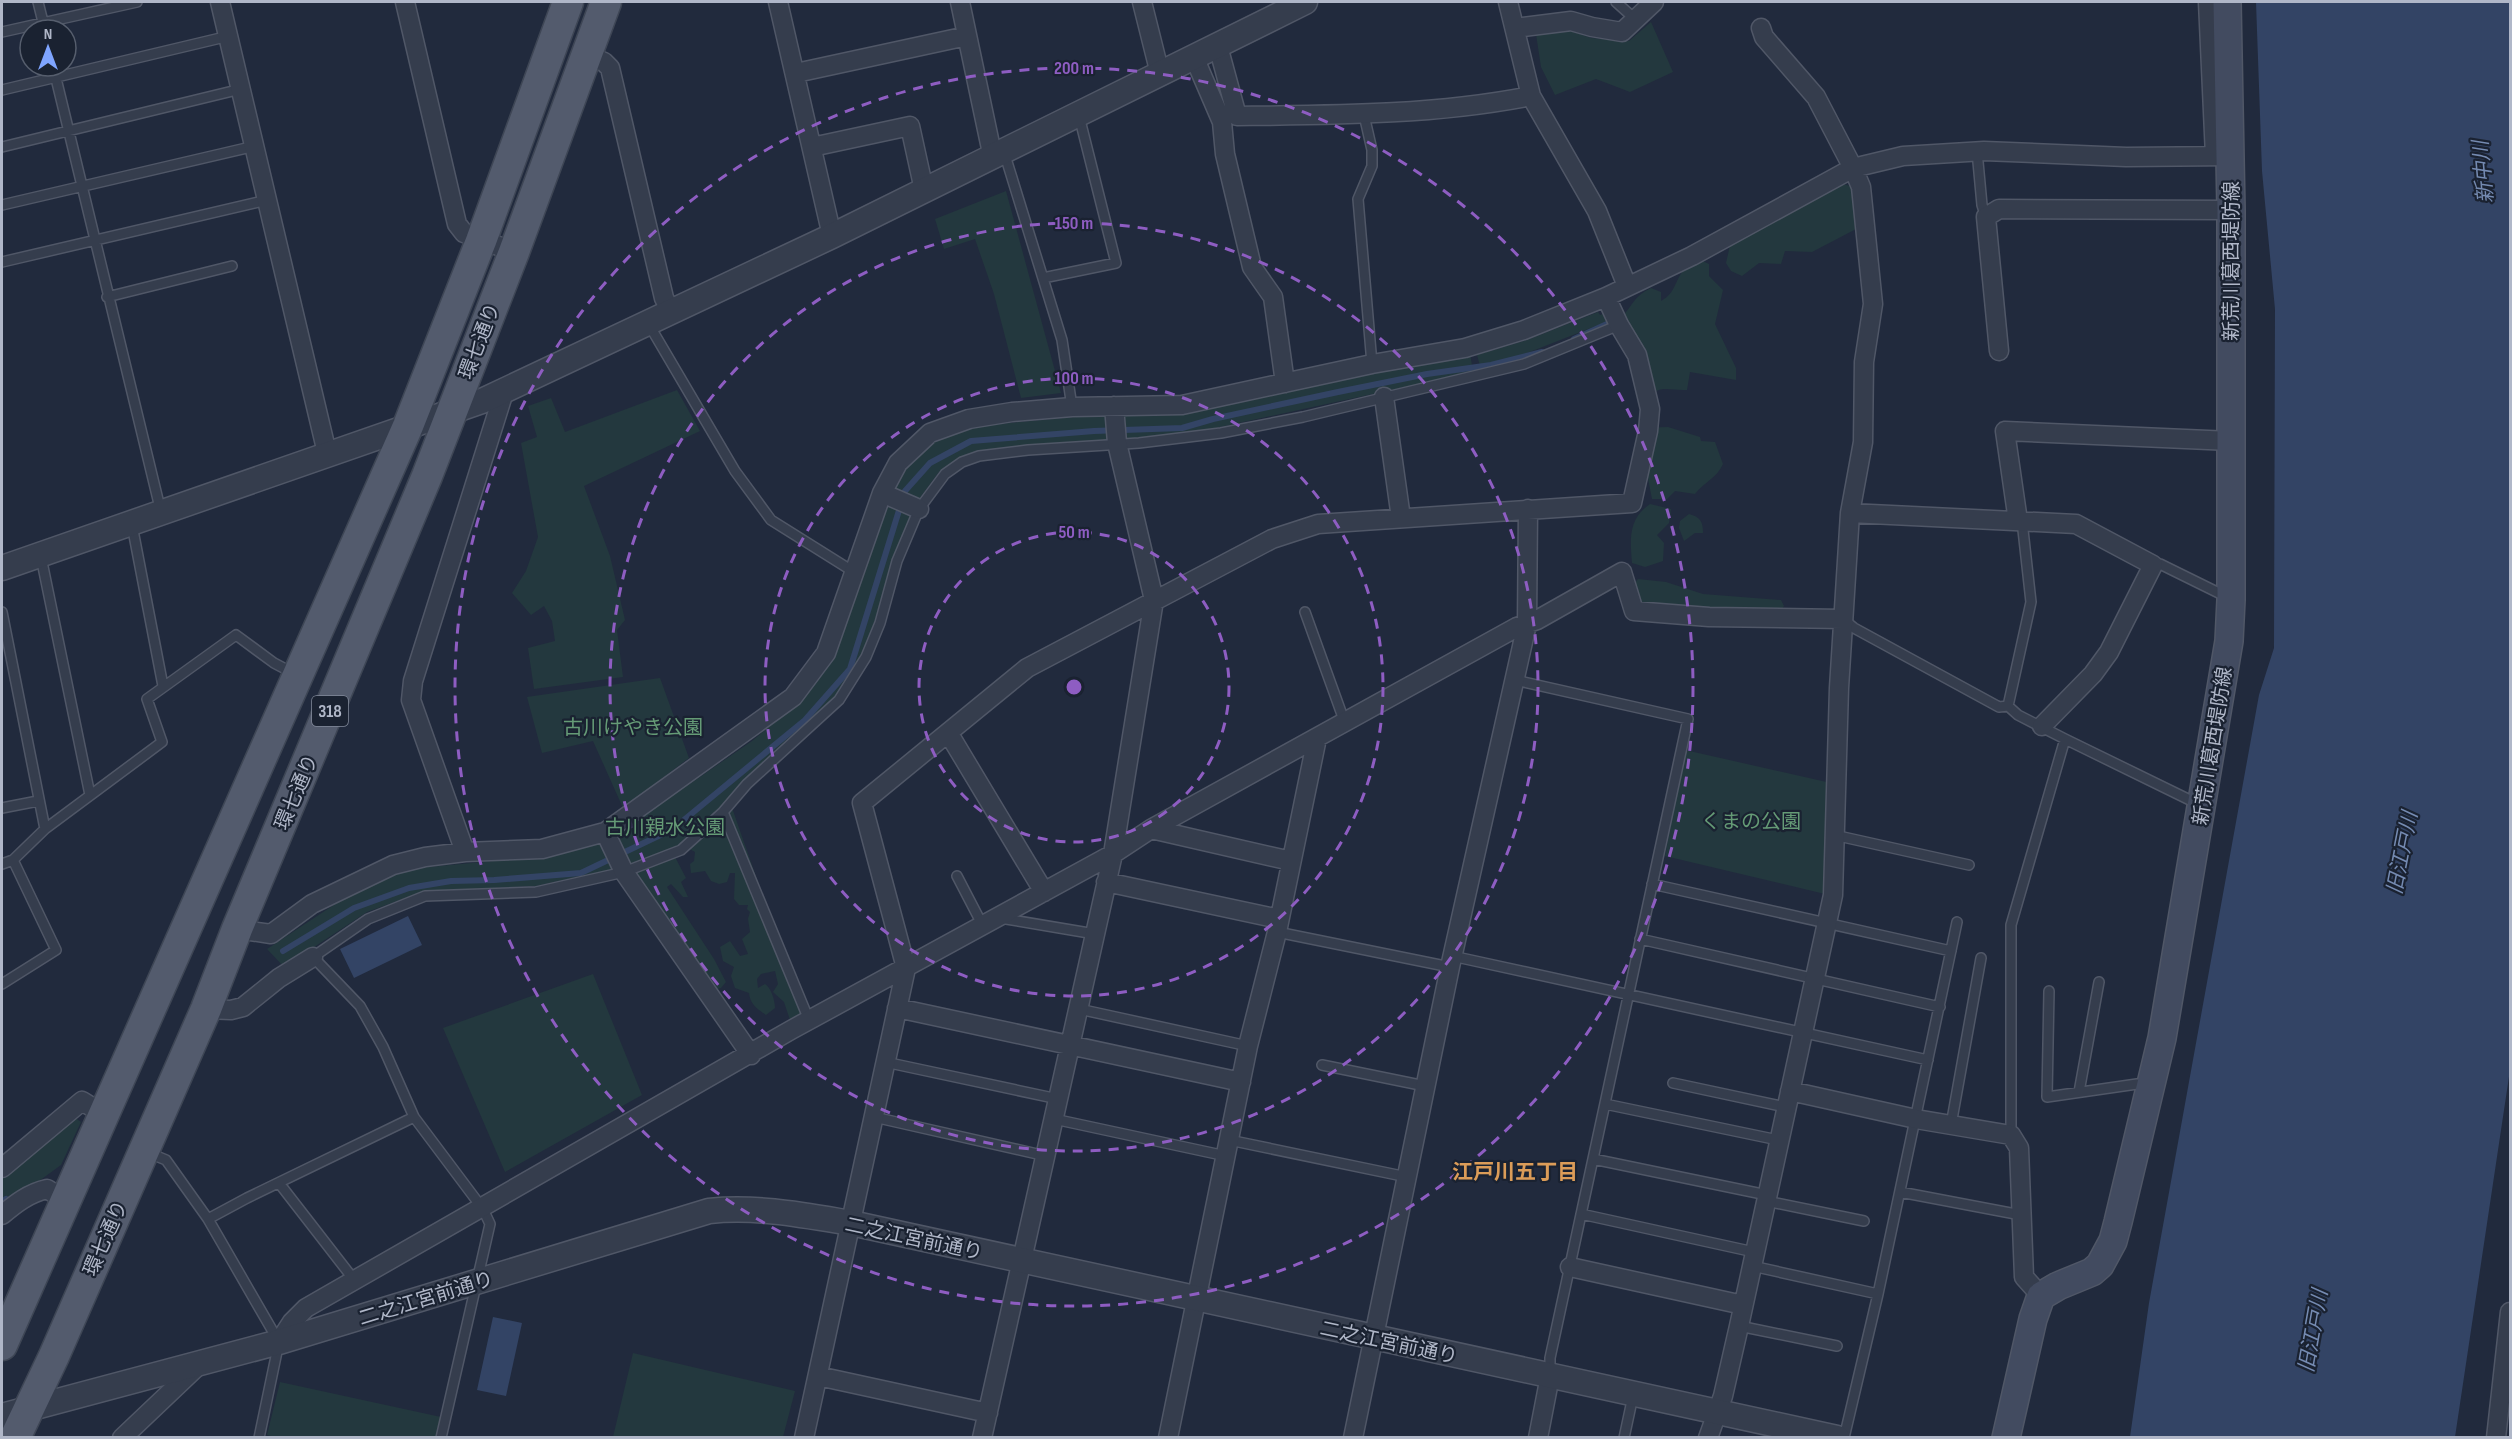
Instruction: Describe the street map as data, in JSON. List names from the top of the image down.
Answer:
{
  "streets": {
    "main road": ["新荒川葛西堤防線", "環七通り", "318"],
    "street": ["二之江宮前通り"]
  },
  "crossings": [
    ["環七通り", "二之江宮前通り"]
  ],
  "districts": ["江戸川五丁目"],
  "water": ["新中川", "旧江戸川"],
  "parks": ["古川けやき公園", "くまの公園", "古川親水公園"],
  "north": "top",
  "rings": [
    "200 m",
    "150 m",
    "100 m",
    "50 m"
  ]
}
